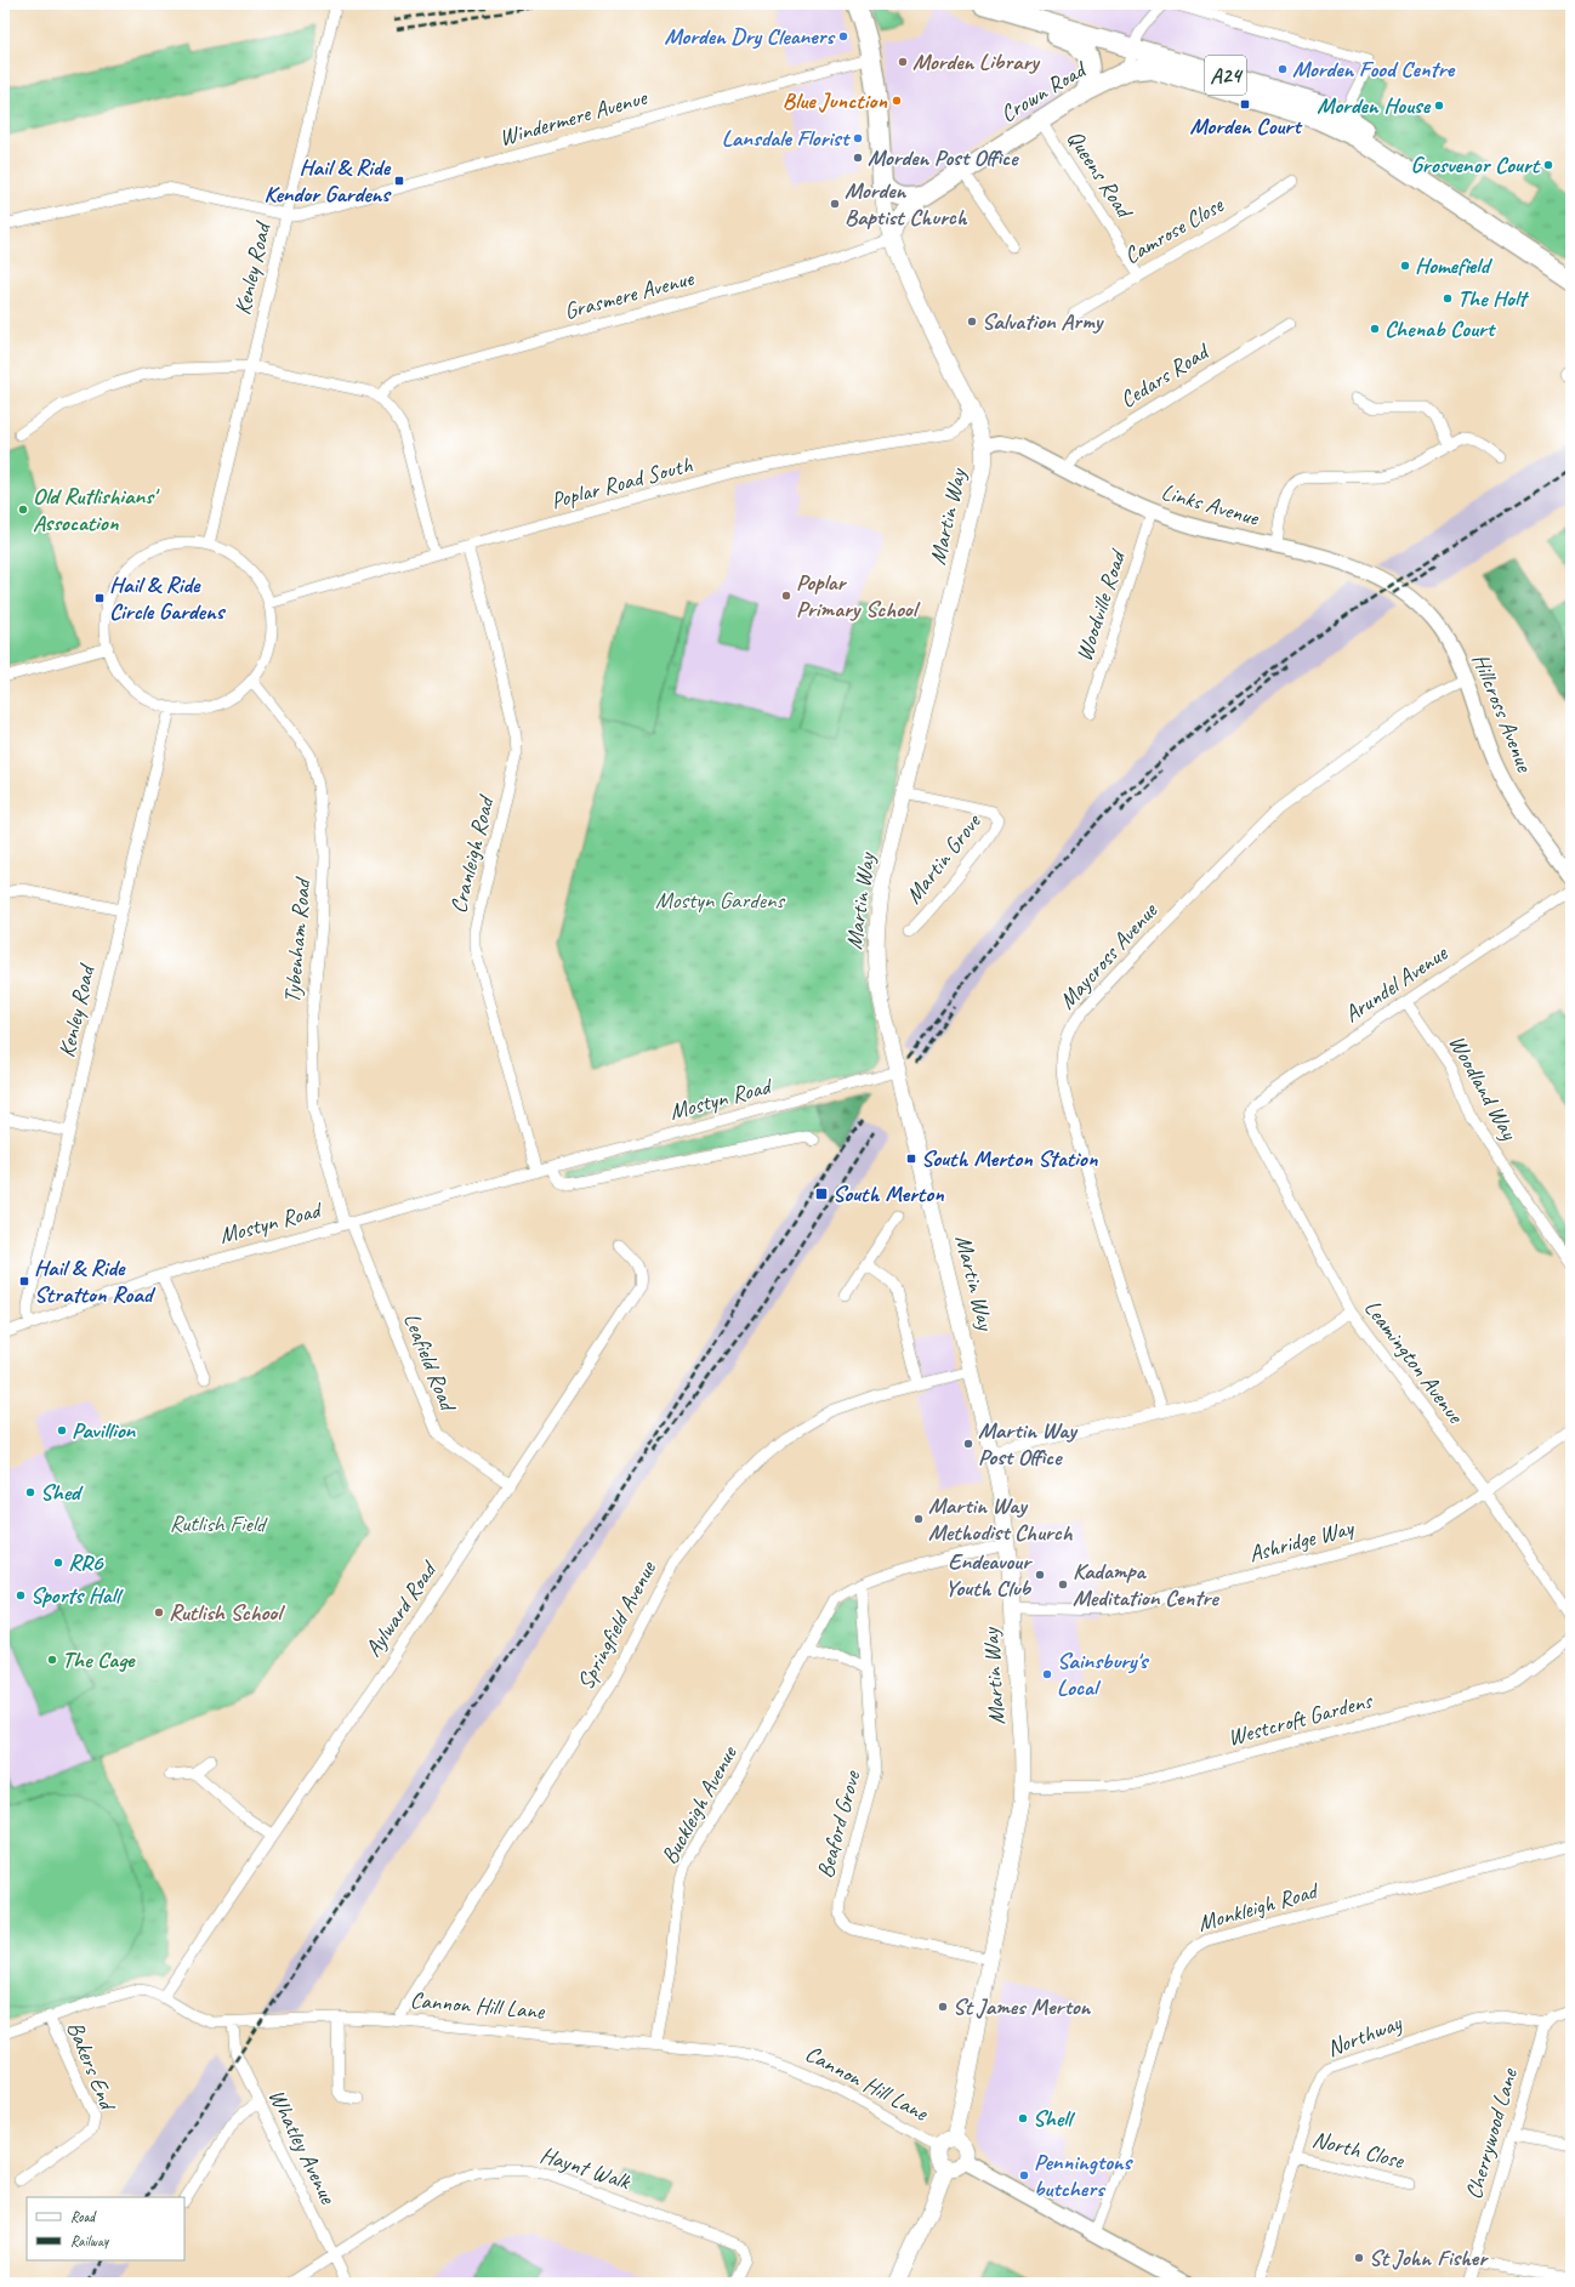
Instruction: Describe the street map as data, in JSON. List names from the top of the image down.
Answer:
{
  "streets": {
    "highway": ["A24", "Crown Road"],
    "main road": ["Martin Way"],
    "street": [
      "Windermere Avenue",
      "Queens Road",
      "Camrose Close",
      "Kenley Road",
      "Grasmere Avenue",
      "Cedars Road",
      "Poplar Road South",
      "Links Avenue",
      "Woodville Road",
      "Hillcross Avenue",
      "Cranleigh Road",
      "Martin Grove",
      "Tybenham Road",
      "Maycross Avenue",
      "Arundel Avenue",
      "Woodland Way",
      "Mostyn Road",
      "Leafield Road",
      "Leamington Avenue",
      "Ashridge Way",
      "Aylward Road",
      "Springfield Avenue",
      "Westcroft Gardens",
      "Buckleigh Avenue",
      "Beaford Grove",
      "Monkleigh Road",
      "Cannon Hill Lane",
      "Northway",
      "Bakers End",
      "Cherrywood Lane",
      "Whatley Avenue",
      "North Close",
      "Haynt Walk"
    ]
  },
  "crossings": [
    ["A24", "Crown Road"],
    ["Crown Road", "Queens Road"],
    ["Crown Road", "Grasmere Avenue"],
    ["Windermere Avenue", "Kenley Road"],
    ["Queens Road", "Camrose Close"],
    ["Kenley Road", "Poplar Road South"],
    ["Kenley Road", "Tybenham Road"],
    ["Kenley Road", "Mostyn Road"],
    ["Cedars Road", "Links Avenue"],
    ["Poplar Road South", "Cranleigh Road"],
    ["Poplar Road South", "Tybenham Road"],
    ["Links Avenue", "Martin Way"],
    ["Links Avenue", "Woodville Road"],
    ["Links Avenue", "Hillcross Avenue"],
    ["Martin Way", "Martin Grove"],
    ["Martin Way", "Mostyn Road"],
    ["Martin Way", "Ashridge Way"],
    ["Martin Way", "Springfield Avenue"],
    ["Martin Way", "Westcroft Gardens"],
    ["Martin Way", "Buckleigh Avenue"],
    ["Martin Way", "Beaford Grove"],
    ["Martin Way", "Cannon Hill Lane"],
    ["Hillcross Avenue", "Maycross Avenue"],
    ["Cranleigh Road", "Mostyn Road"],
    ["Tybenham Road", "Mostyn Road"],
    ["Tybenham Road", "Leafield Road"],
    ["Arundel Avenue", "Woodland Way"],
    ["Arundel Avenue", "Leamington Avenue"],
    ["Mostyn Road", "Leafield Road"],
    ["Leafield Road", "Aylward Road"],
    ["Leamington Avenue", "Ashridge Way"],
    ["Aylward Road", "Cannon Hill Lane"],
    ["Springfield Avenue", "Cannon Hill Lane"],
    ["Buckleigh Avenue", "Beaford Grove"],
    ["Buckleigh Avenue", "Cannon Hill Lane"],
    ["Cannon Hill Lane", "Bakers End"],
    ["Cannon Hill Lane", "Whatley Avenue"],
    ["Northway", "Cherrywood Lane"],
    ["Northway", "North Close"],
    ["Whatley Avenue", "Haynt Walk"]
  ],
  "parks": ["Mostyn Gardens", "Rutlish Field"],
  "places": {
    "other": [
      "Morden Dry Cleaners",
      "Morden Library",
      "Morden Food Centre",
      "Blue Junction",
      "Morden House",
      "Lansdale Florist",
      "Morden Post Office",
      "Grosvenor Court",
      "Morden Baptist Church",
      "Homefield",
      "The Holt",
      "Salvation Army",
      "Chenab Court",
      "Old Rutlishians' Assocation",
      "Poplar Primary School",
      "Pavillion",
      "Martin Way Post Office",
      "Shed",
      "Martin Way Methodist Church",
      "RR6",
      "Endeavour Youth Club",
      "Kadampa Meditation Centre",
      "Sports Hall",
      "Rutlish School",
      "The Cage",
      "Sainsbury's Local",
      "St James Merton",
      "Shell",
      "Penningtons butchers",
      "St John Fisher"
    ],
    "transit": [
      "Morden Court",
      "Hail & Ride Kendor Gardens",
      "Hail & Ride Circle Gardens",
      "South Merton Station",
      "South Merton",
      "Hail & Ride Stratton Road"
    ]
  },
  "legend": ["Road", "Railway"]
}
